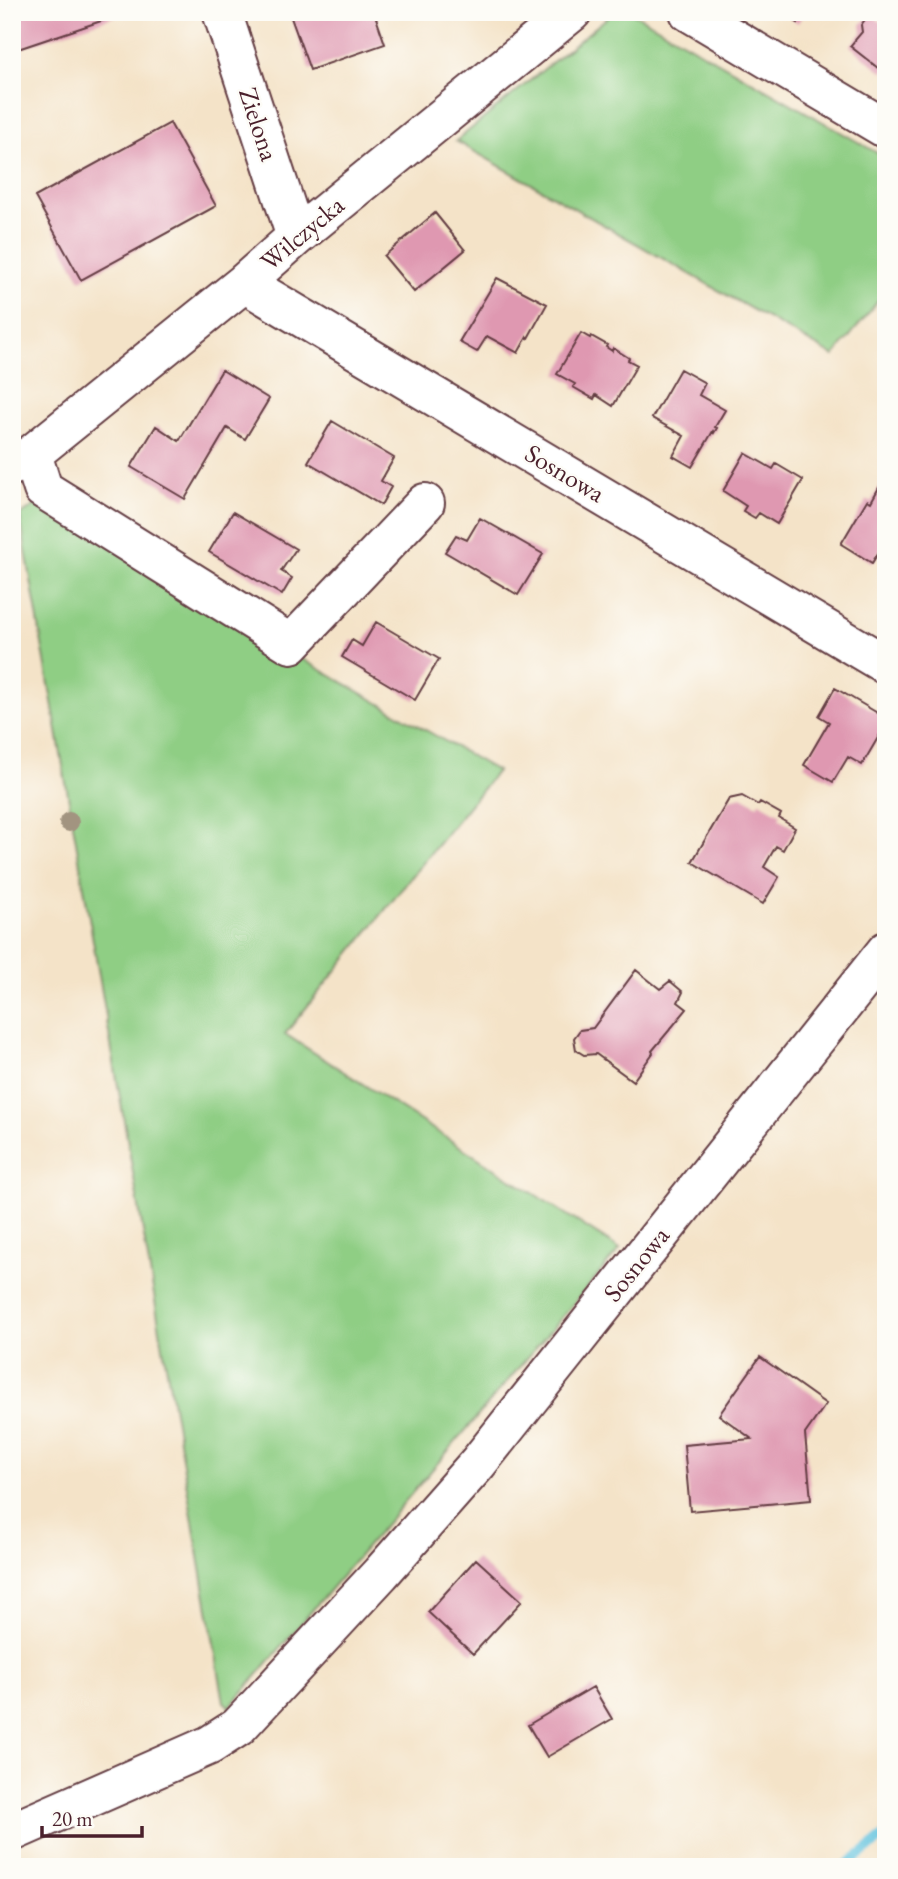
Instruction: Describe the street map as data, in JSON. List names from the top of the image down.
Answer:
{
  "streets": {
    "street": ["Zielona", "Wilczycka", "Sosnowa"]
  },
  "crossings": [
    ["Zielona", "Wilczycka"],
    ["Wilczycka", "Sosnowa"]
  ],
  "scale_bar": "20 m"
}
